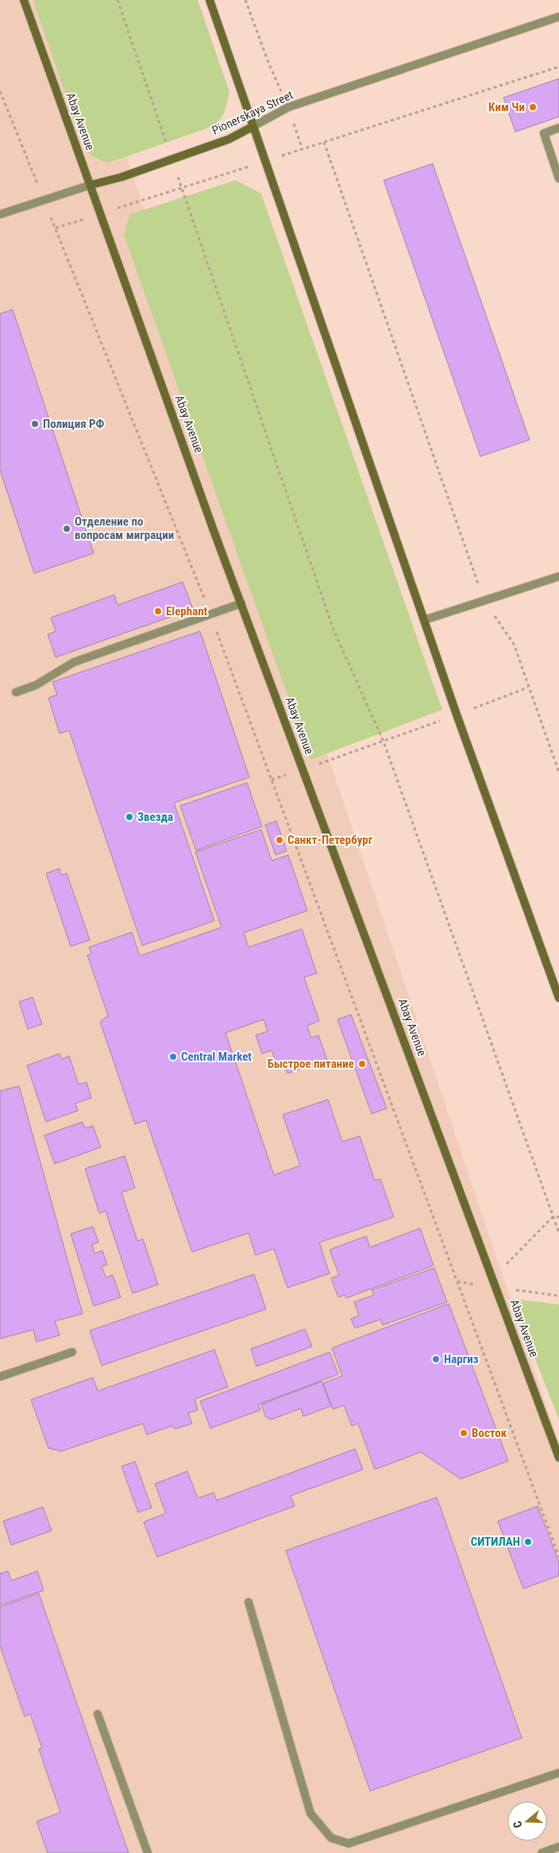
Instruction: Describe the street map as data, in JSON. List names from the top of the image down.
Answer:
{
  "streets": {
    "main road": ["Pionerskaya Street", "Abay Avenue"]
  },
  "crossings": [
    ["Pionerskaya Street", "Abay Avenue"]
  ],
  "places": [
    "Ким Чи",
    "Полиция РФ",
    "Отделение по вопросам миграции",
    "Elephant",
    "Звезда",
    "Санкт-Петербург",
    "Central Market",
    "Быстрое питание",
    "Наргиз",
    "Восток",
    "СИТИЛАН"
  ],
  "north": "left"
}
